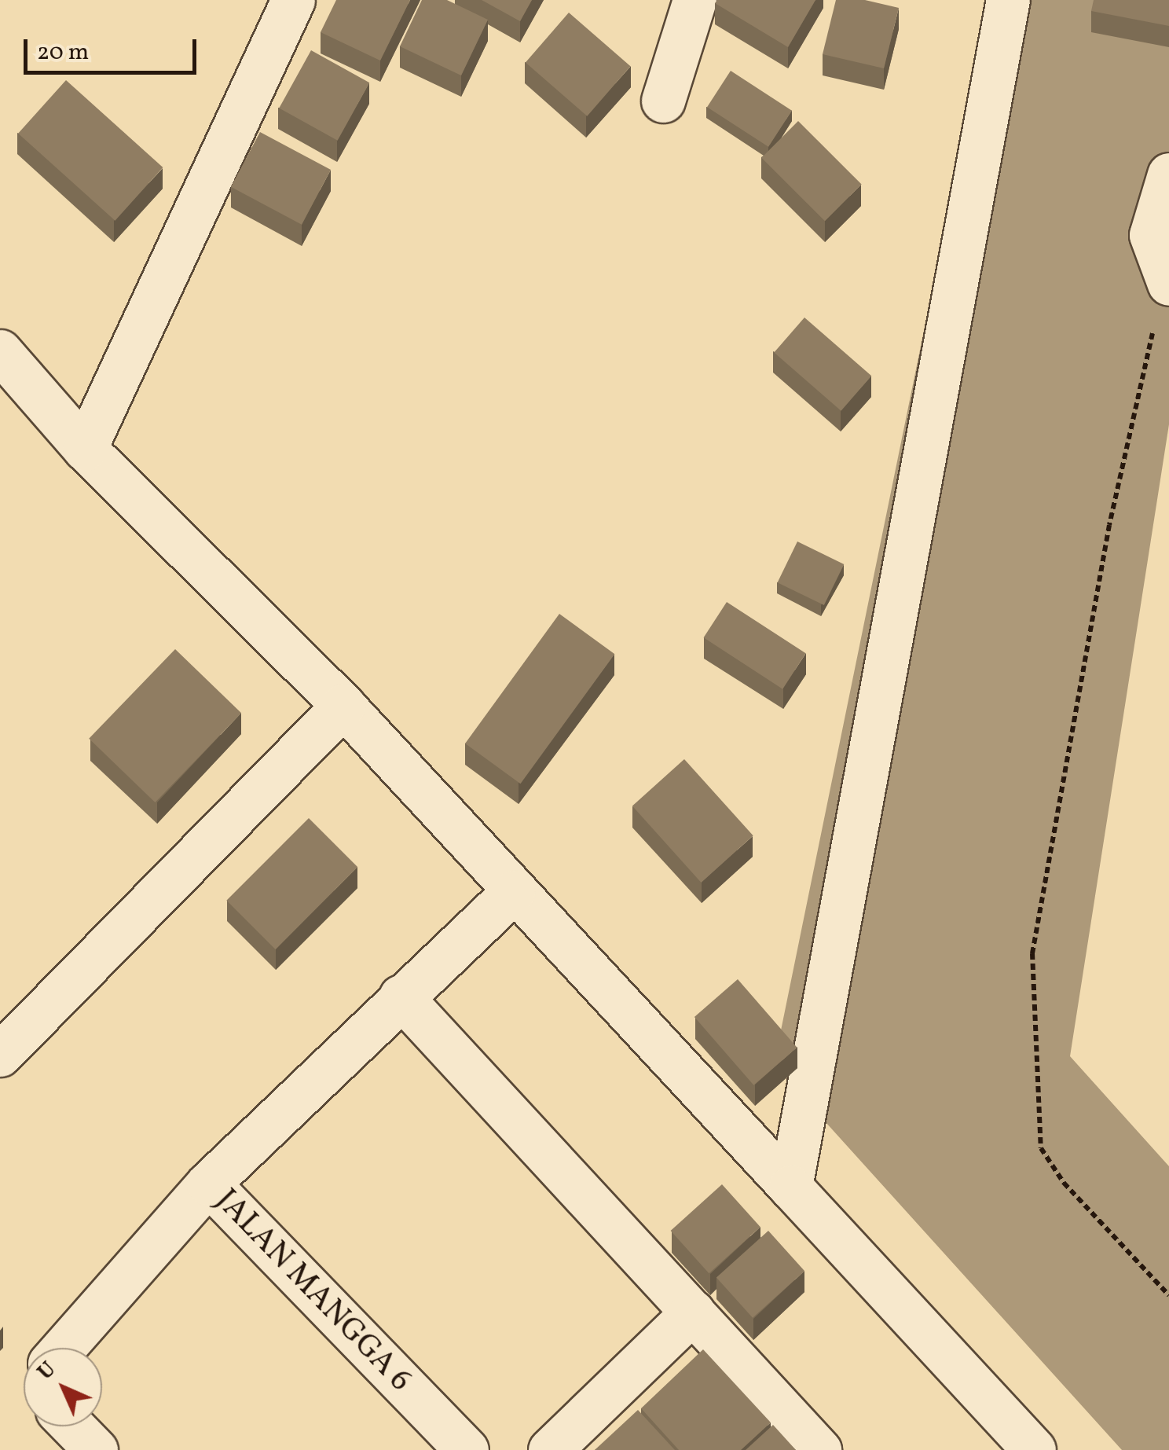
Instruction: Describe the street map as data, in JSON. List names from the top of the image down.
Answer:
{
  "streets": {
    "street": ["JALAN MANGGA 6"]
  },
  "scale_bar": "20 m",
  "north": "top left"
}
